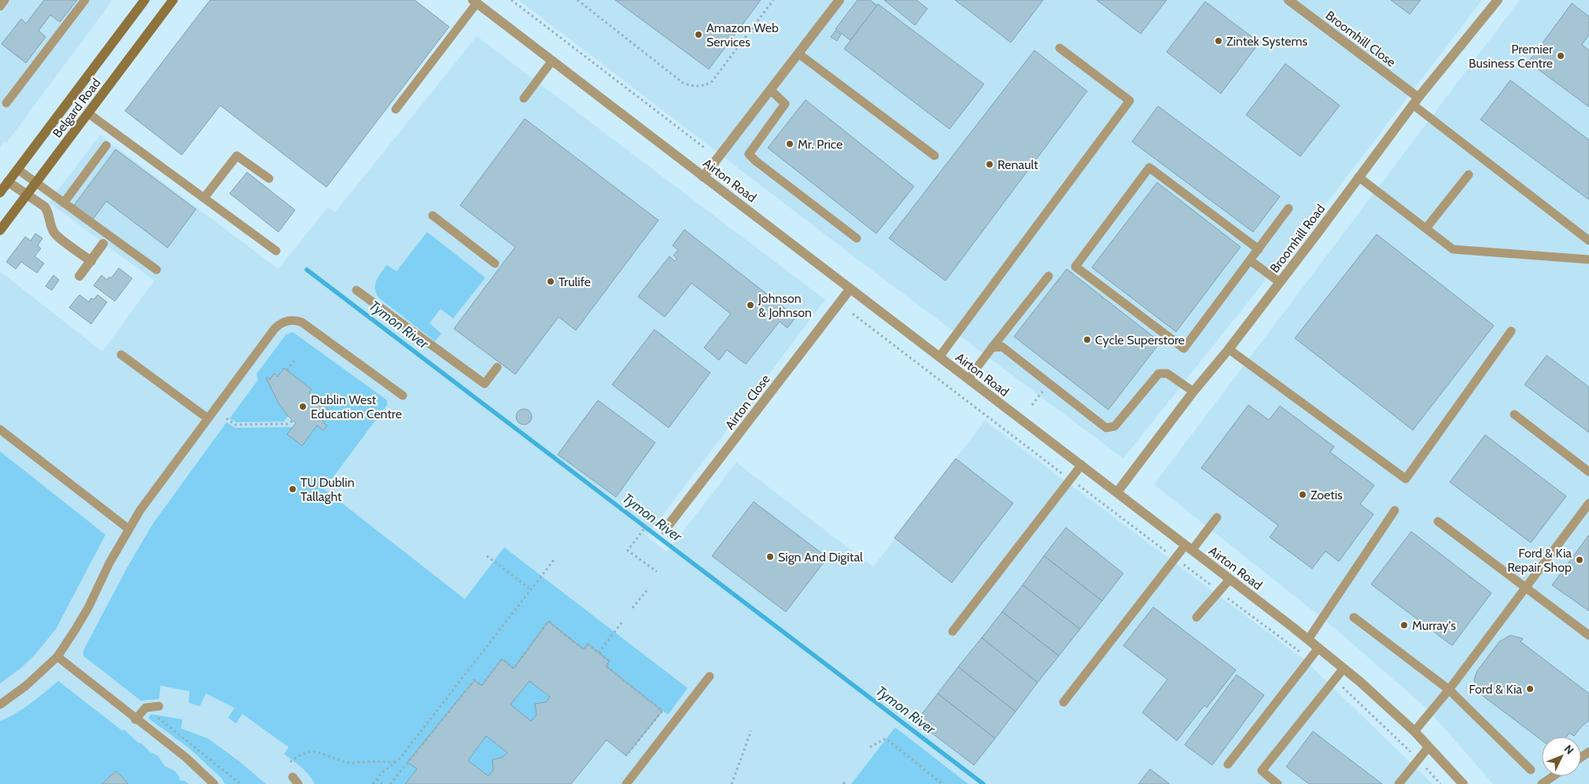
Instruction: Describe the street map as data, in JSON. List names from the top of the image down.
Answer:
{
  "streets": {
    "main road": ["Belgard Road"],
    "street": [
      "Broomhill Close",
      "Airton Road",
      "Broomhill Road",
      "Airton Close"
    ]
  },
  "crossings": [
    ["Broomhill Close", "Broomhill Road"],
    ["Airton Road", "Broomhill Road"],
    ["Airton Road", "Airton Close"]
  ],
  "water": ["Tymon River"],
  "places": [
    "Amazon Web Services",
    "Zintek Systems",
    "Premier Business Centre",
    "Mr. Price",
    "Renault",
    "Trulife",
    "Johnson & Johnson",
    "Cycle Superstore",
    "Dublin West Education Centre",
    "TU Dublin Tallaght",
    "Zoetis",
    "Sign And Digital",
    "Ford & Kia Repair Shop",
    "Murray's",
    "Ford & Kia"
  ],
  "north": "top right"
}
